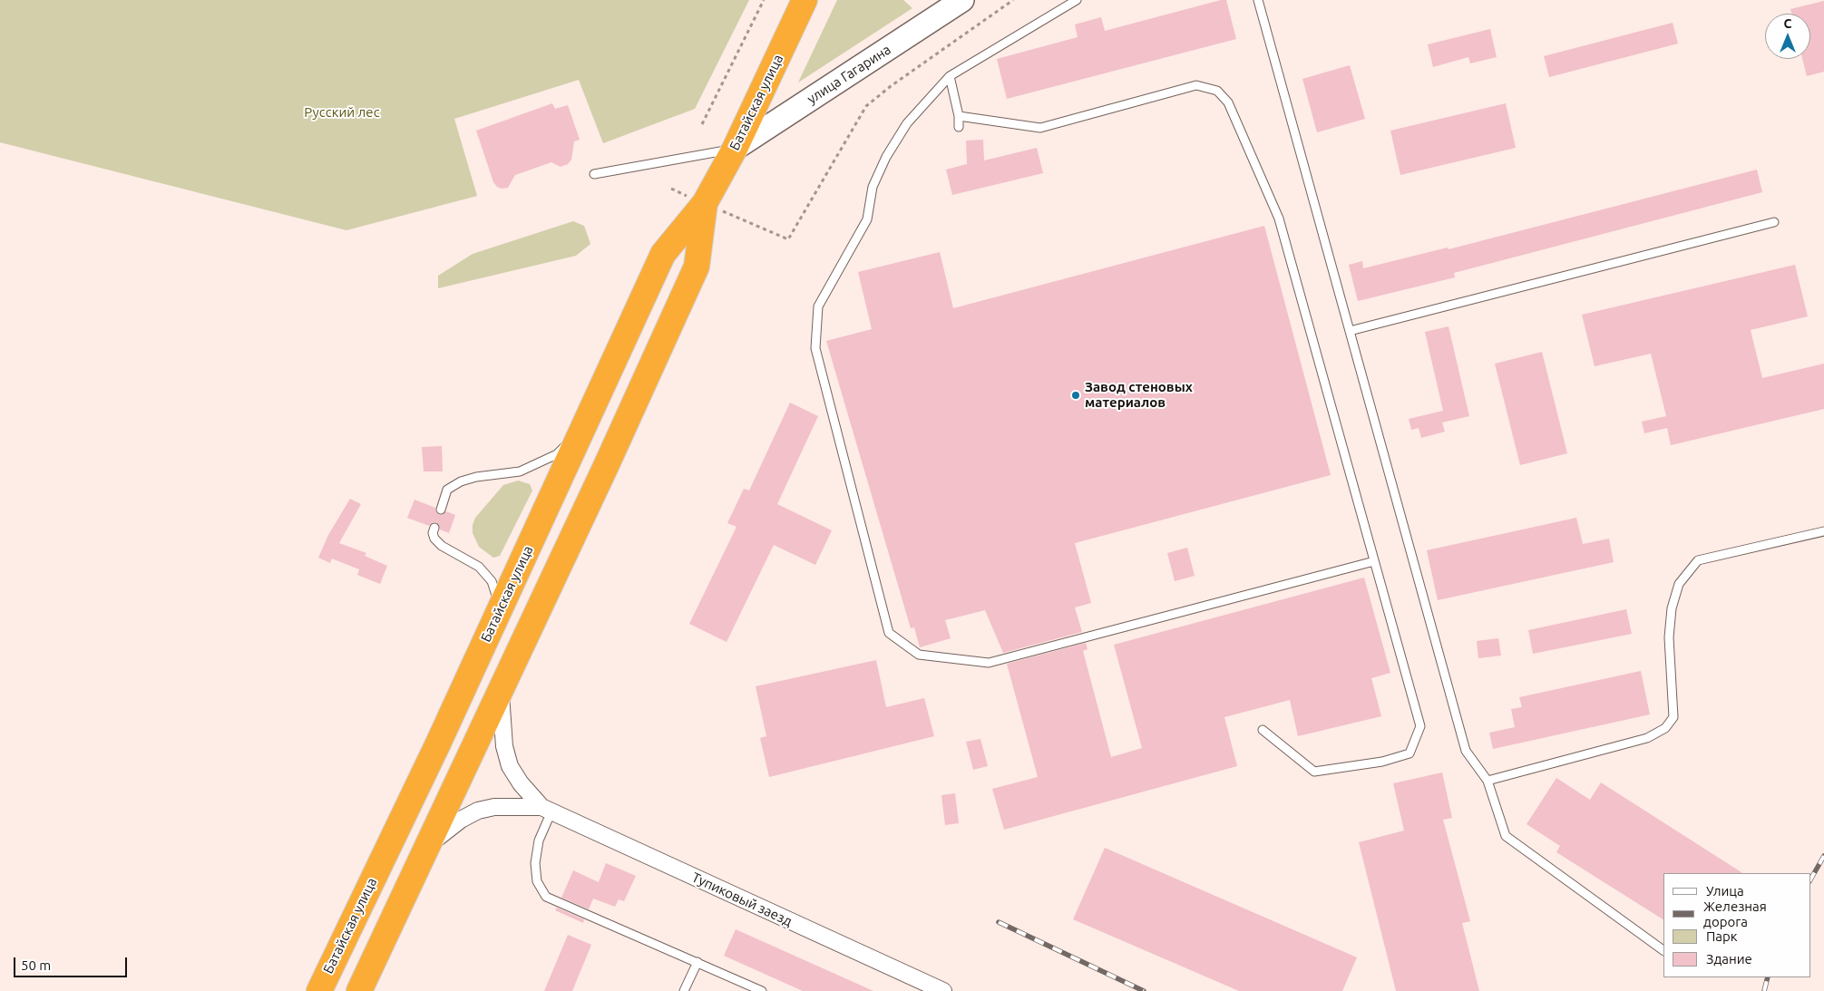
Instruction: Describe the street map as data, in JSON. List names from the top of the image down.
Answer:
{
  "streets": {
    "highway": ["Батайская улица"],
    "main road": ["улица Гагарина"],
    "street": ["Тупиковый заезд"]
  },
  "crossings": [
    ["улица Гагарина", "Батайская улица"]
  ],
  "parks": ["Русский лес"],
  "places": ["Завод стеновых материалов"],
  "legend": [
    "Улица",
    "Железная дорога",
    "Парк",
    "Здание"
  ],
  "scale_bar": "50 m",
  "north": "top"
}
